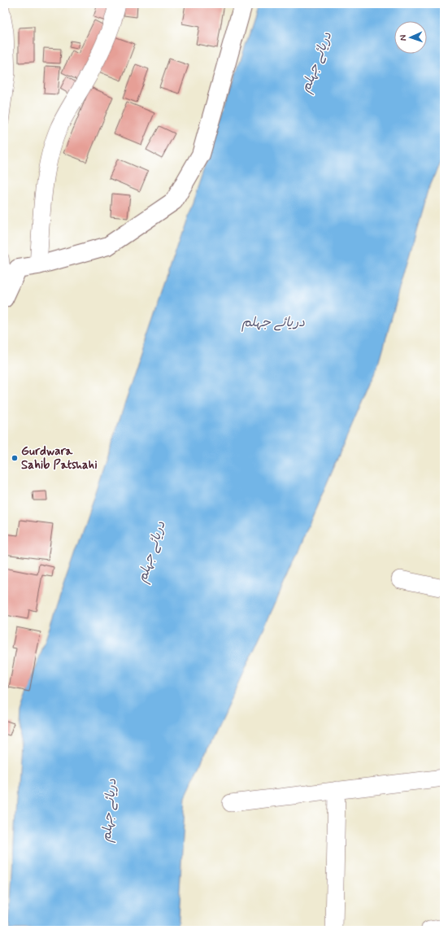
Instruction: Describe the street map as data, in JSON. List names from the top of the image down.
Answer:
{
  "water": ["دریائے جہلم"],
  "places": ["Gurdwara Sahib Patshahi"],
  "north": "left"
}
